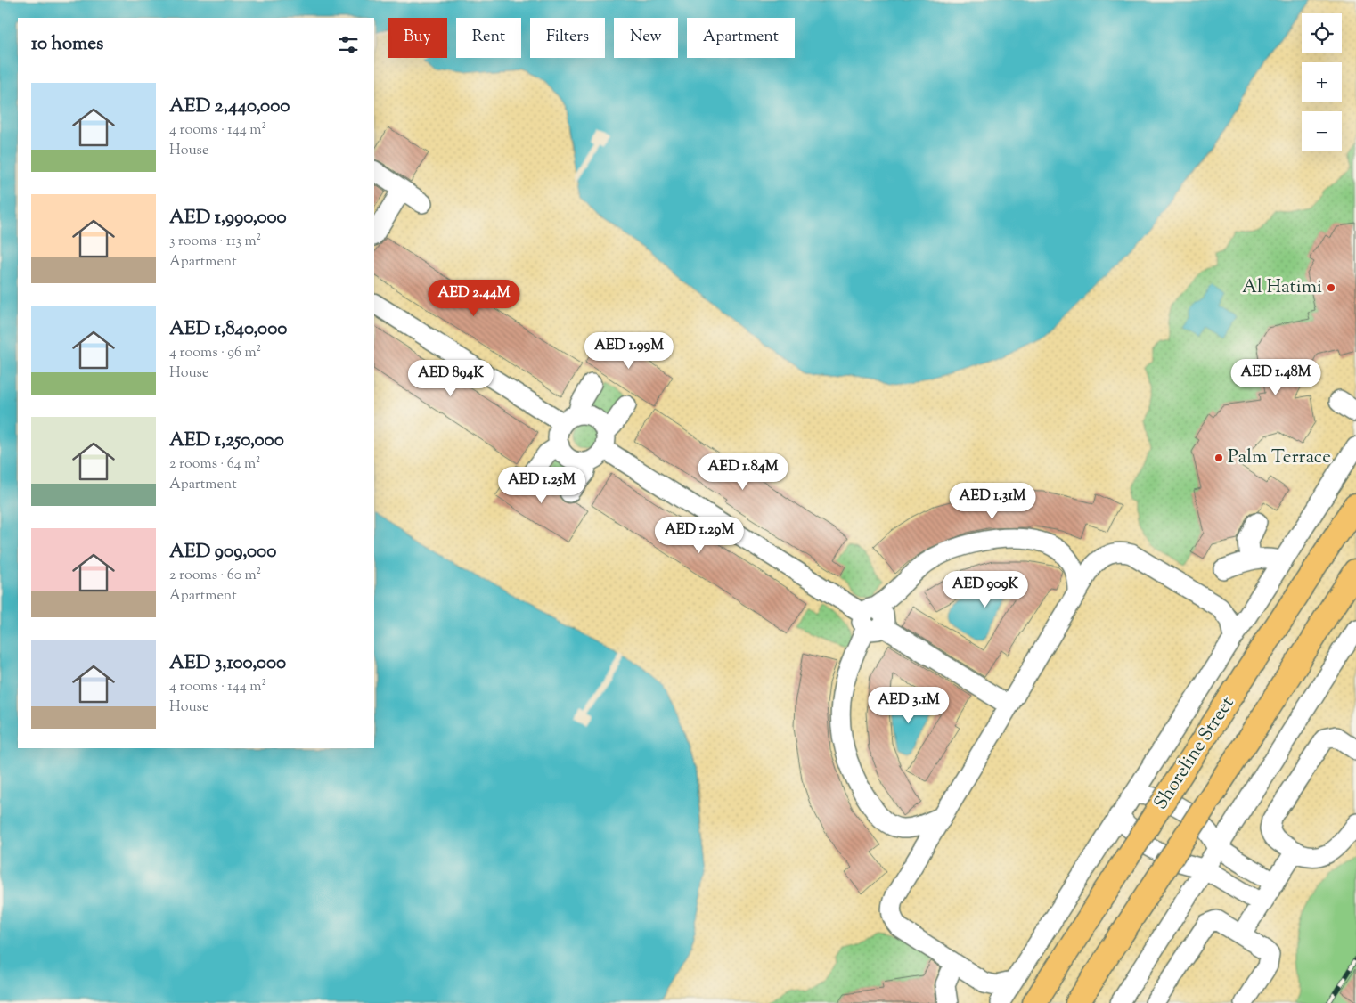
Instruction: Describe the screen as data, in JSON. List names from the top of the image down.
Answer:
{
  "streets": {
    "main road": ["Shoreline Street"]
  },
  "places": ["Al Hatimi", "Palm Terrace"],
  "page": {
    "map_buttons": ["+", "−"],
    "chip": [
      "Buy",
      "Rent",
      "Filters",
      "New",
      "Apartment"
    ],
    "heading": "10 homes",
    "list": [
      {
        "name": "AED 2,440,000",
        "note": "4 rooms · 144 m² · House"
      },
      {
        "name": "AED 1,990,000",
        "note": "3 rooms · 113 m² · Apartment"
      },
      {
        "name": "AED 1,840,000",
        "note": "4 rooms · 96 m² · House"
      },
      {
        "name": "AED 1,250,000",
        "note": "2 rooms · 64 m² · Apartment"
      },
      {
        "name": "AED 909,000",
        "note": "2 rooms · 60 m² · Apartment"
      },
      {
        "name": "AED 3,100,000",
        "note": "4 rooms · 144 m² · House"
      }
    ],
    "price": [
      "AED 2.44M",
      "AED 1.99M",
      "AED 1.48M",
      "AED 894K",
      "AED 1.84M",
      "AED 1.25M",
      "AED 1.31M",
      "AED 1.29M",
      "AED 909K",
      "AED 3.1M"
    ]
  }
}
